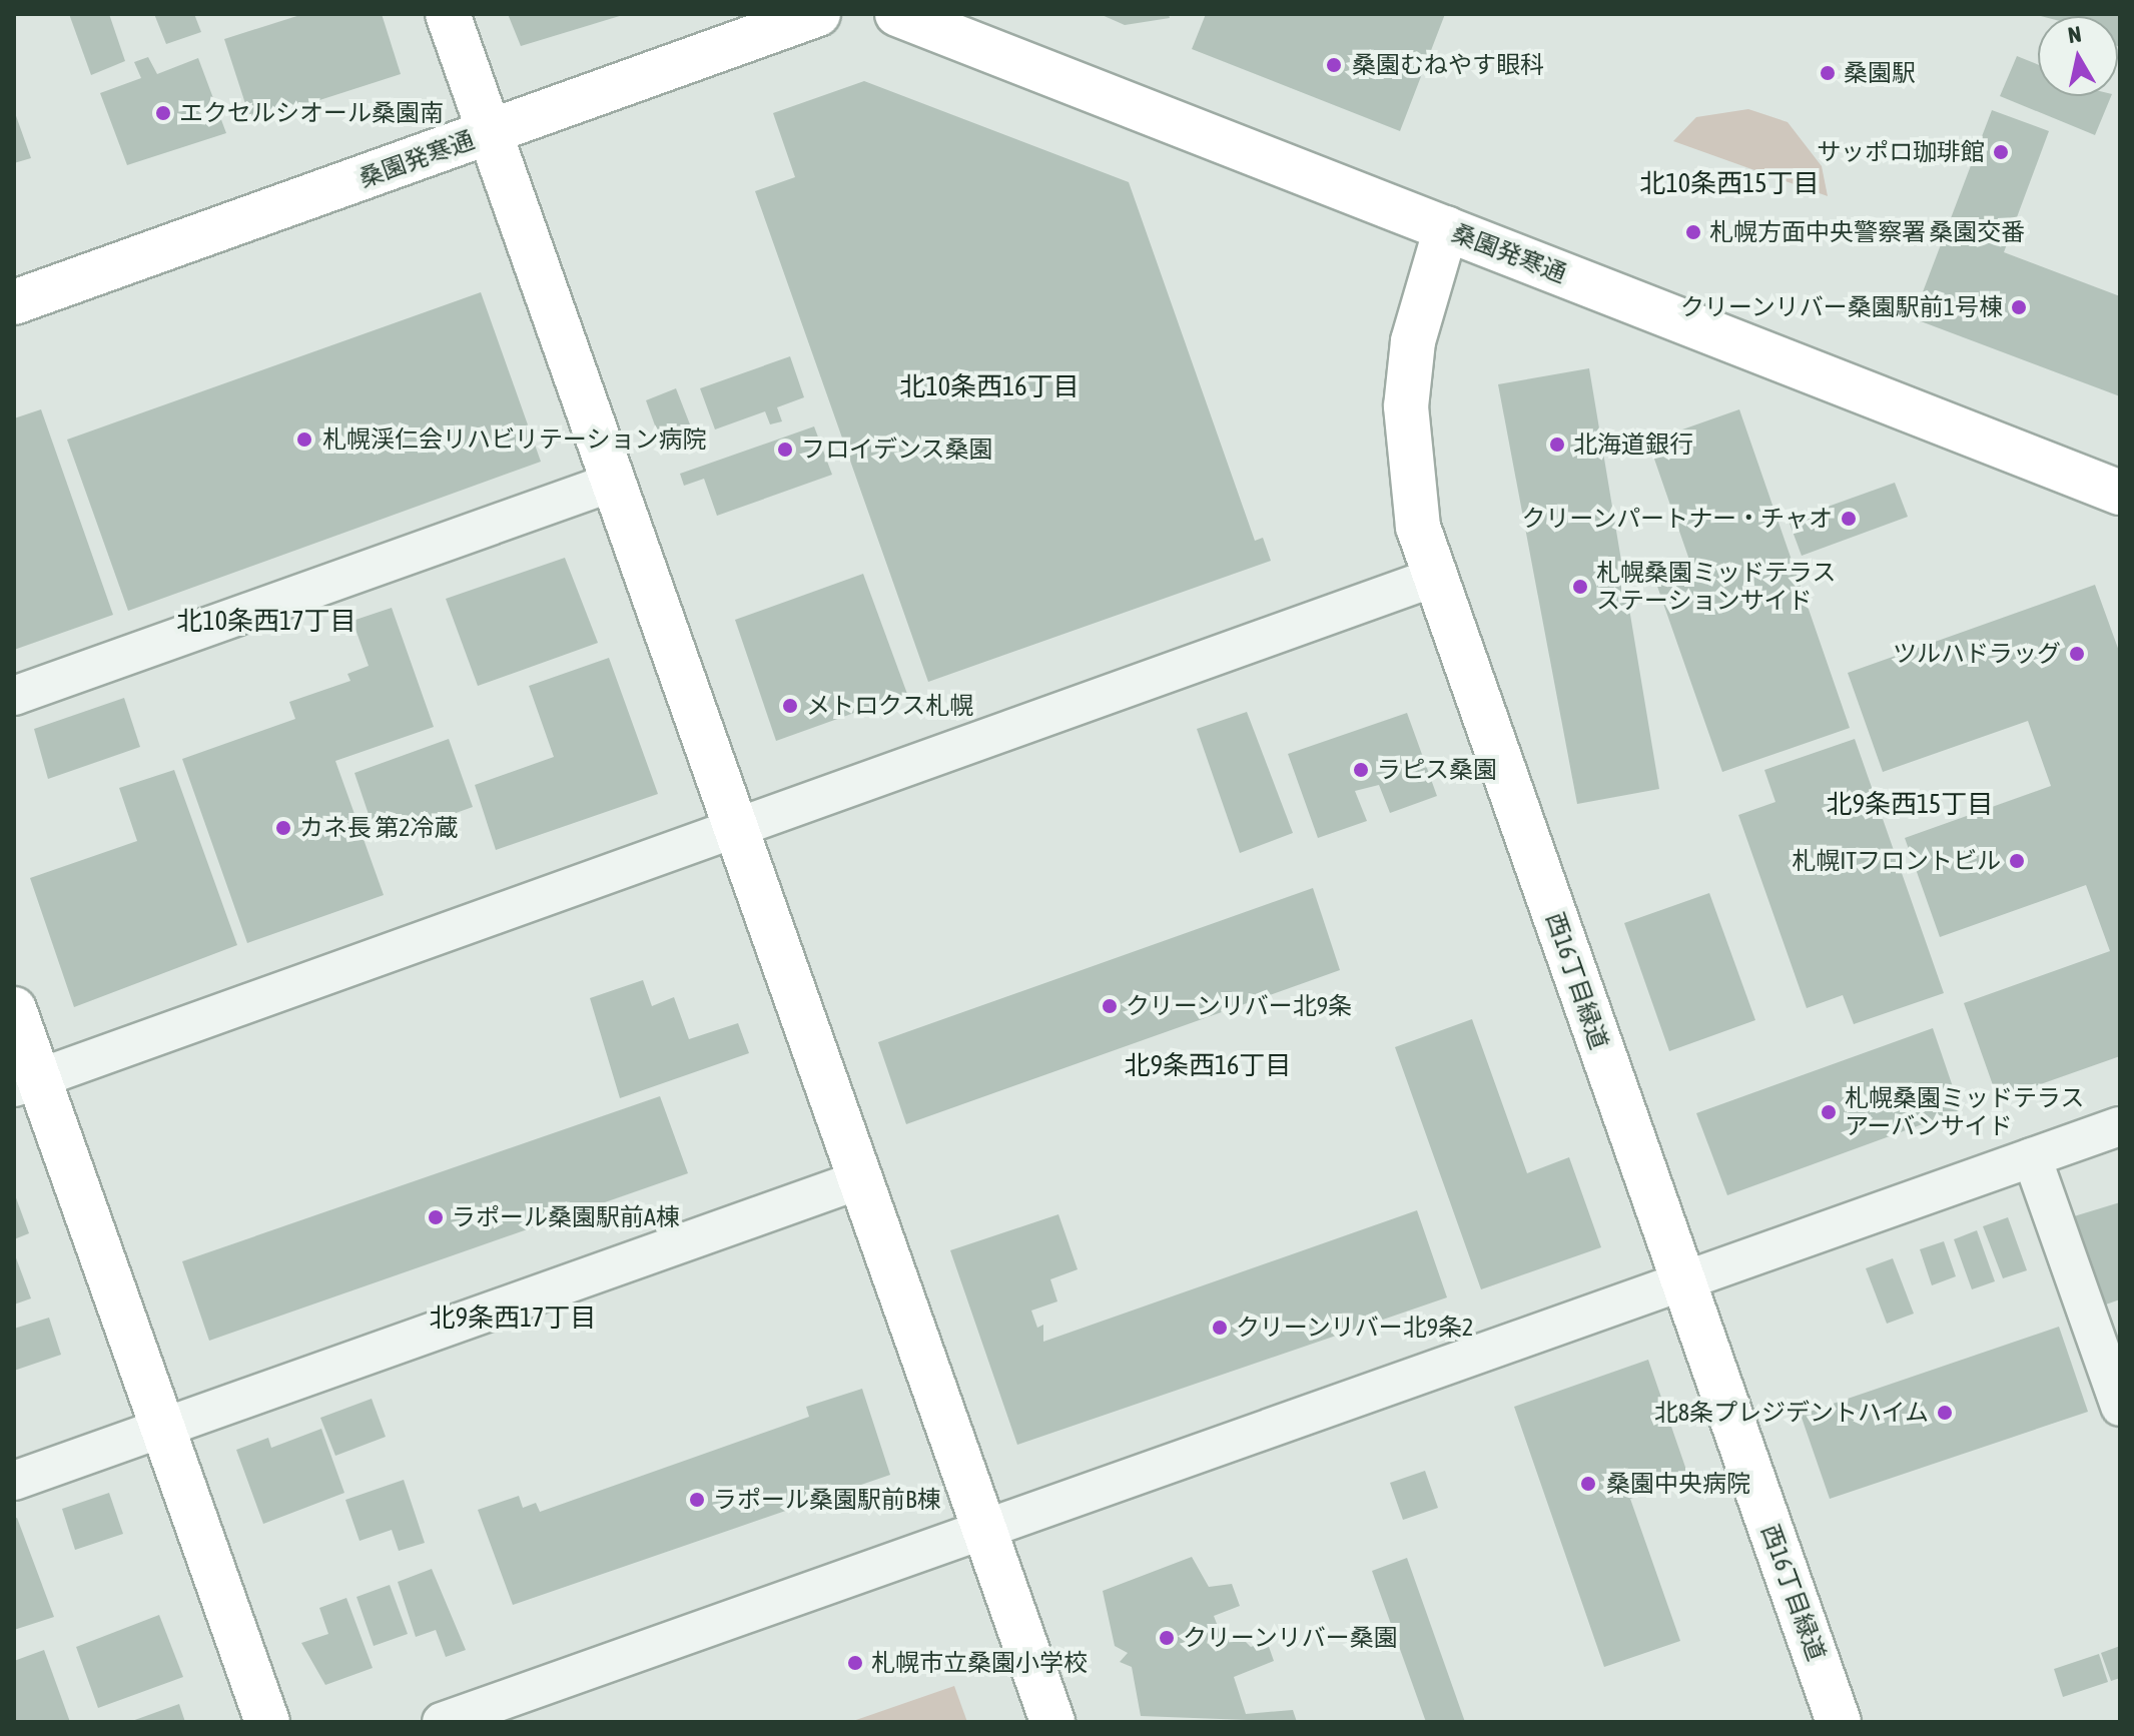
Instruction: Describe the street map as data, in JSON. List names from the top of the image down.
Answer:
{
  "streets": {
    "street": ["桑園発寒通", "西16丁目緑道"]
  },
  "crossings": [
    ["桑園発寒通", "西16丁目緑道"]
  ],
  "districts": [
    "北10条西15丁目",
    "北10条西16丁目",
    "北10条西17丁目",
    "北9条西15丁目",
    "北9条西16丁目",
    "北9条西17丁目"
  ],
  "places": [
    "桑園むねやす眼科",
    "桑園駅",
    "エクセルシオール桑園南",
    "サッポロ珈琲館",
    "札幌方面中央警察署 桑園交番",
    "クリーンリバー桑園駅前1号棟",
    "札幌渓仁会リハビリテーション病院",
    "北海道銀行",
    "フロイデンス桑園",
    "クリーンパートナー・チャオ",
    "札幌桑園ミッドテラス ステーションサイド",
    "ツルハドラッグ",
    "メトロクス札幌",
    "ラピス桑園",
    "カネ長 第2冷蔵",
    "札幌ITフロントビル",
    "クリーンリバー北9条",
    "札幌桑園ミッドテラス アーバンサイド",
    "ラポール桑園駅前A棟",
    "クリーンリバー北9条2",
    "北8条プレジデントハイム",
    "桑園中央病院",
    "ラポール桑園駅前B棟",
    "クリーンリバー桑園",
    "札幌市立桑園小学校"
  ],
  "north": "top"
}
